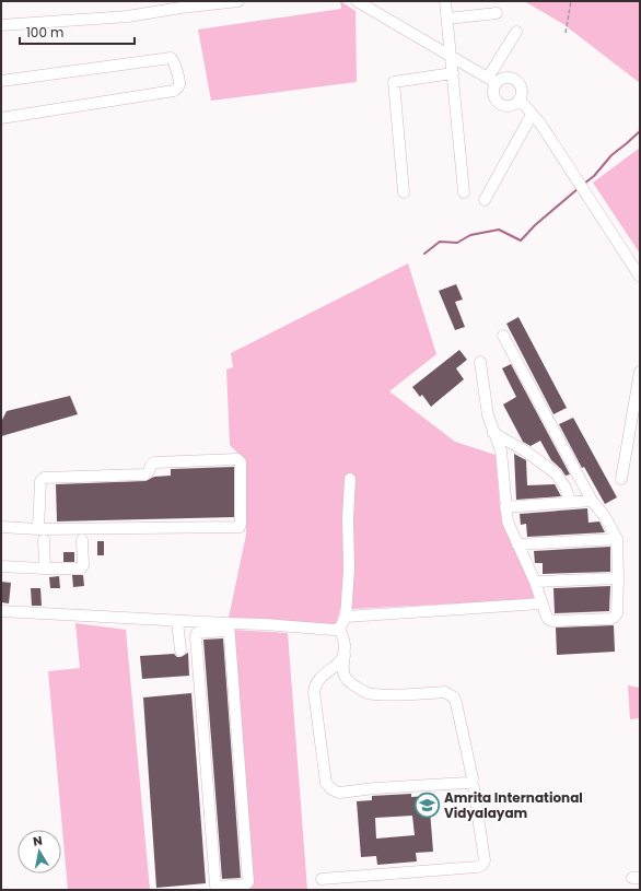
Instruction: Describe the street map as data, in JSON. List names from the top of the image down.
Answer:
{
  "places": {
    "school or university": ["Amrita International Vidyalayam"]
  },
  "scale_bar": "100 m",
  "north": "top"
}
